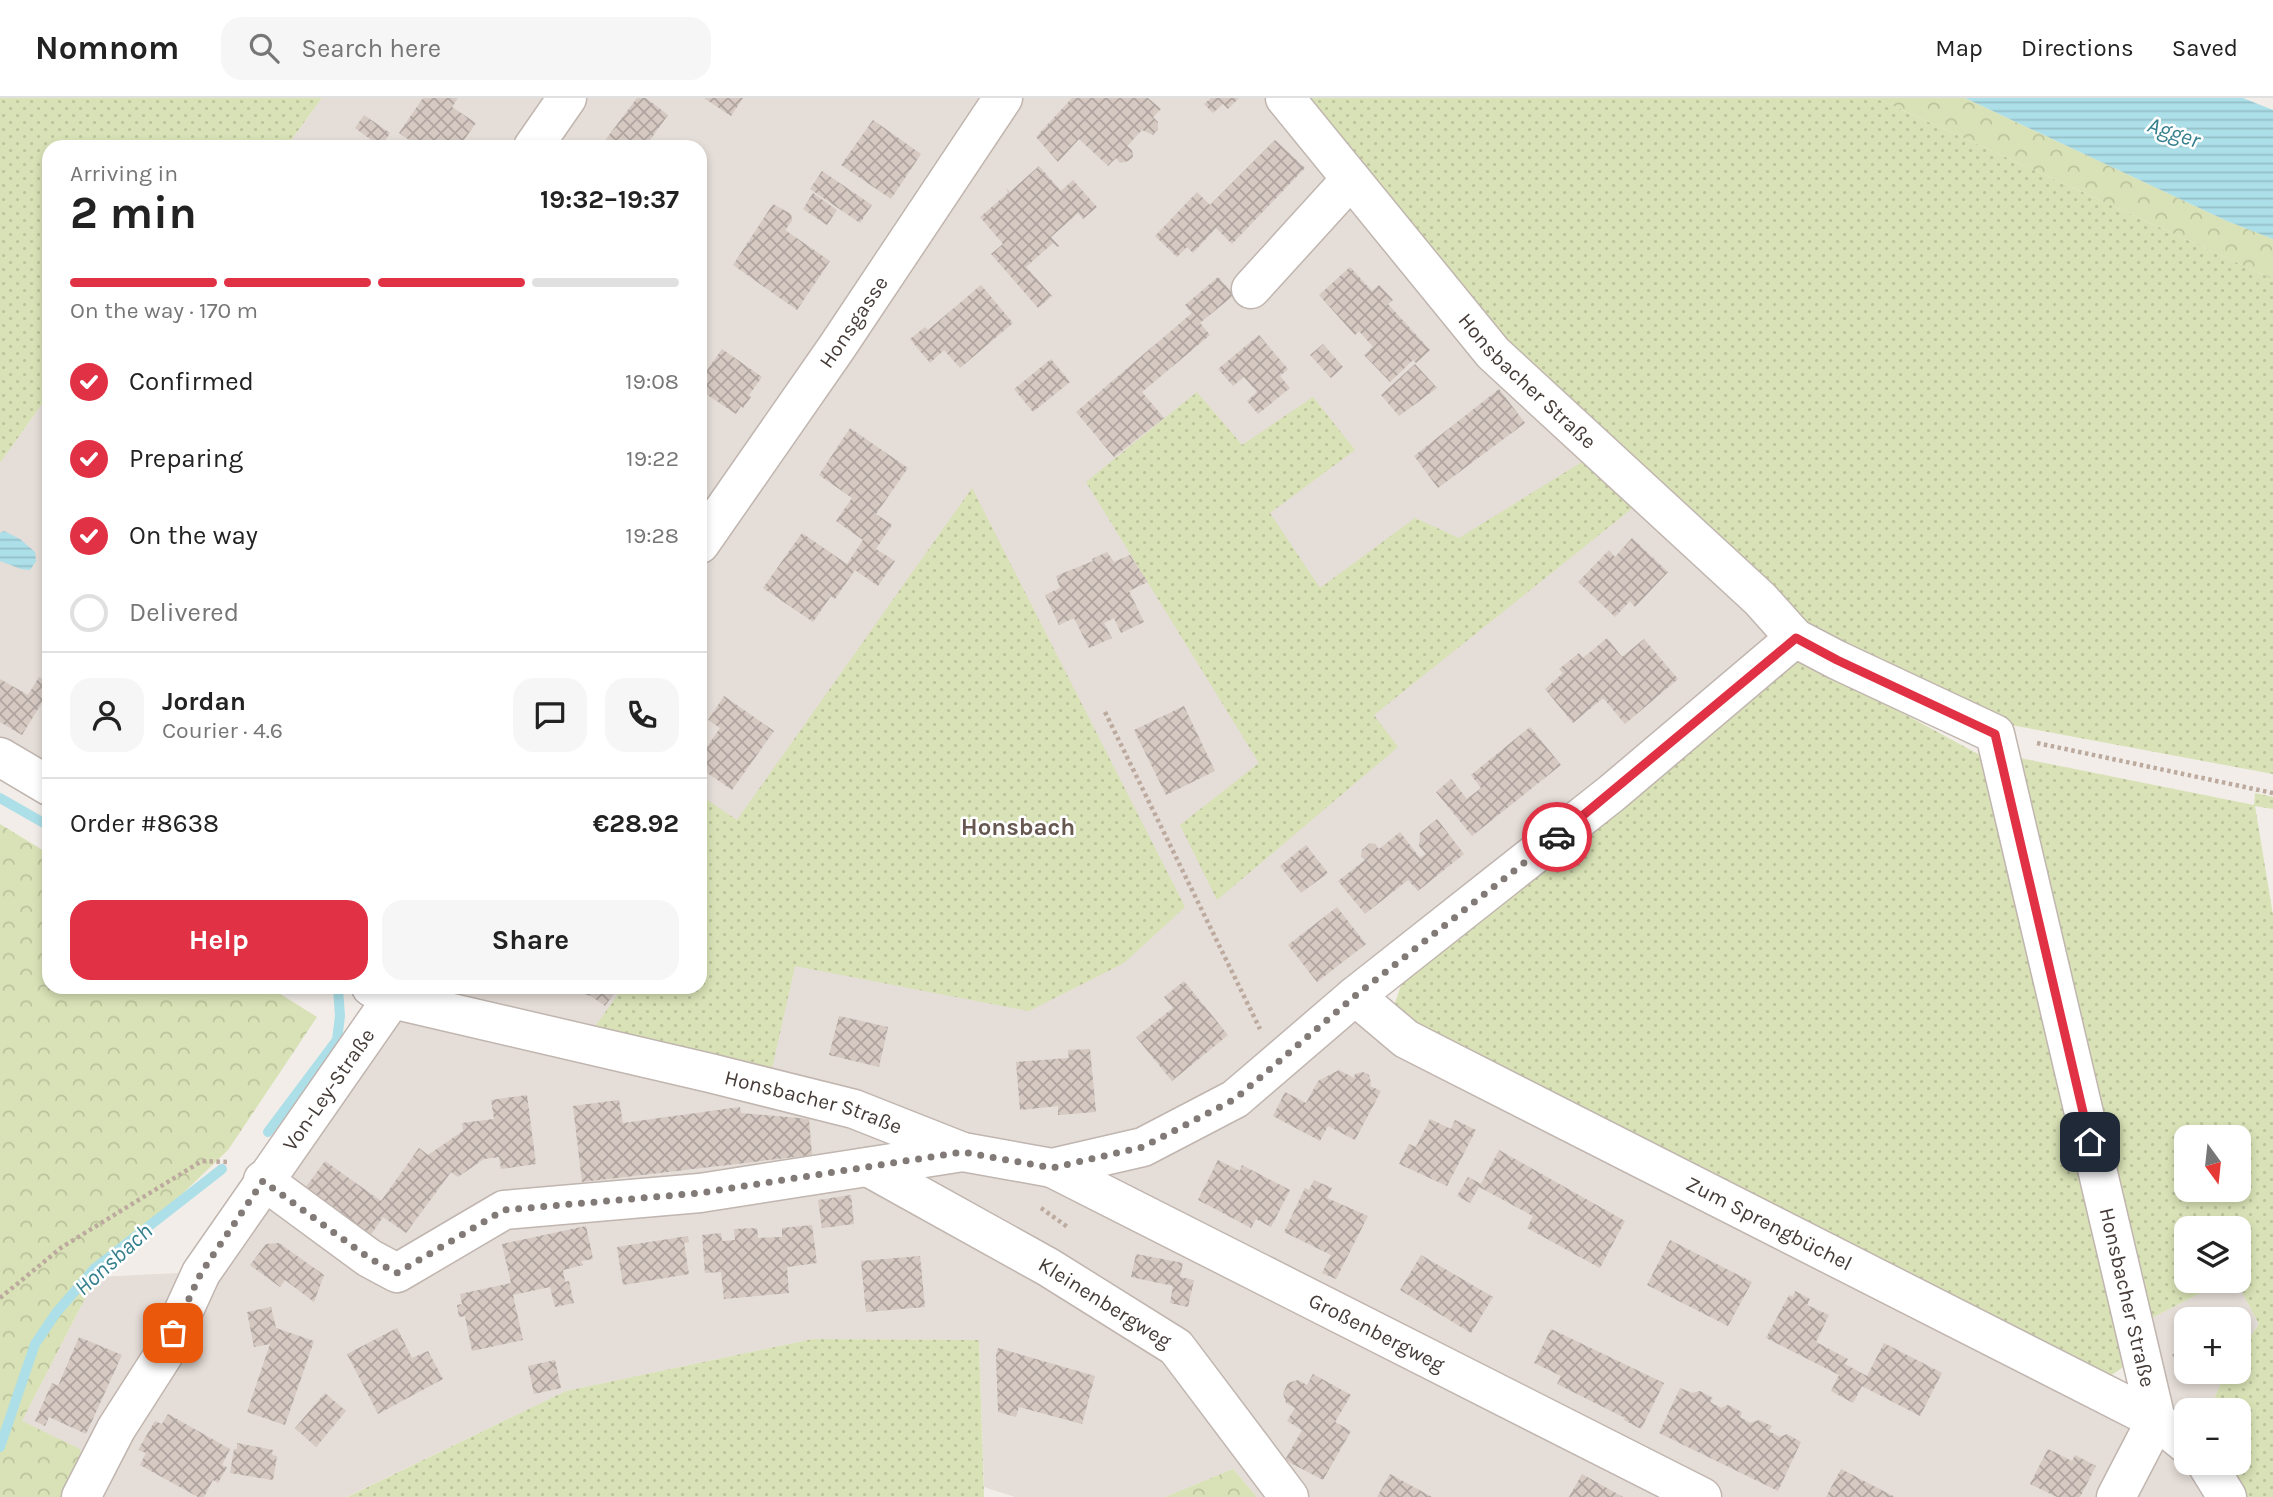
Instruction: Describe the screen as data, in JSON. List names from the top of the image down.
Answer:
{
  "streets": {
    "street": [
      "Honsgasse",
      "Honsbacher Straße",
      "Von-Ley-Straße",
      "Zum Sprengbüchel",
      "Kleinenbergweg",
      "Großenbergweg"
    ]
  },
  "crossings": [
    ["Honsbacher Straße", "Zum Sprengbüchel"],
    ["Honsbacher Straße", "Großenbergweg"]
  ],
  "districts": ["Honsbach"],
  "water": ["Agger", "Honsbach"],
  "north": "bottom",
  "page": {
    "header": "Nomnom",
    "search": "Search here",
    "nav": ["Map", "Directions", "Saved"],
    "heading": ["2 min", "Arriving in", "19:32–19:37"],
    "panel": [
      "Jordan",
      "Courier · 4.6",
      "Order #8638",
      "€28.92"
    ],
    "bar": "On the way · 170 m",
    "list": [
      ["Confirmed", "19:08"],
      ["Preparing", "19:22"],
      ["On the way", "19:28"],
      "Delivered"
    ],
    "buttons": ["Help", "Share"],
    "map_buttons": ["+", "−"]
  }
}
